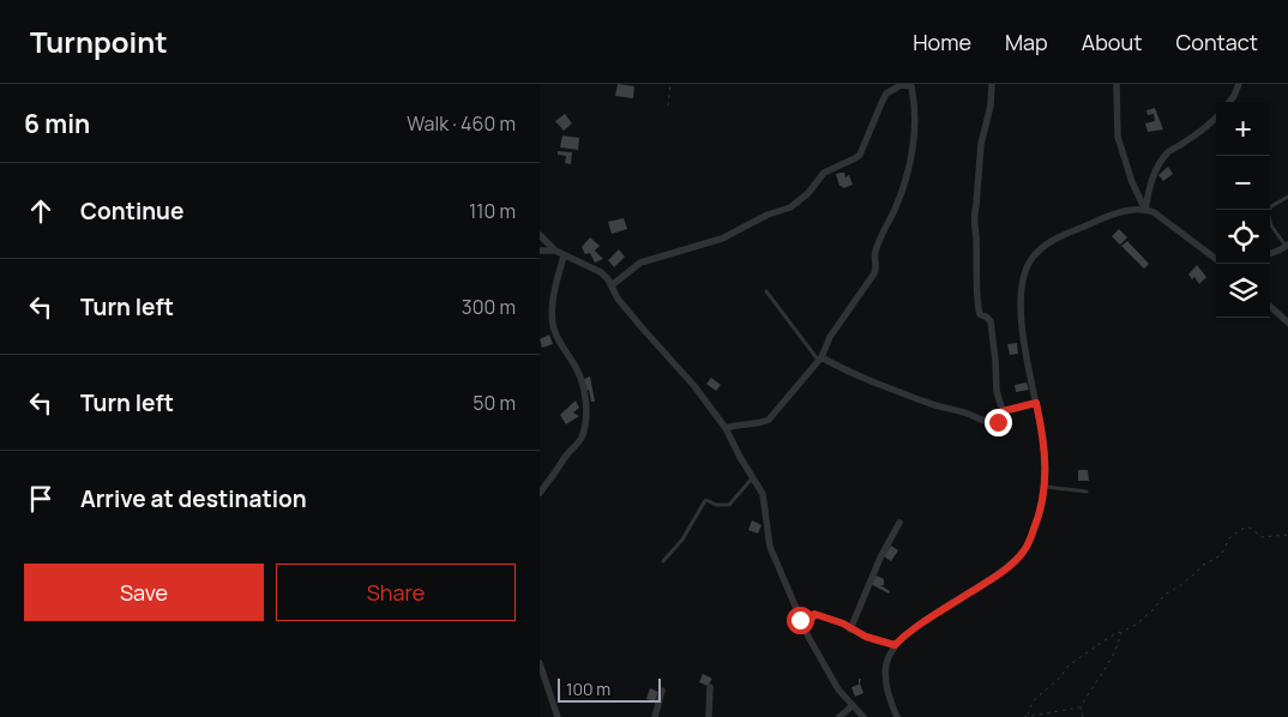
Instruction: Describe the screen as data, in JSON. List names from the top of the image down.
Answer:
{
  "scale_bar": "100 m",
  "page": {
    "header": "Turnpoint",
    "nav": [
      "Home",
      "Map",
      "About",
      "Contact"
    ],
    "heading": ["6 min", "Walk · 460 m"],
    "map_buttons": ["+", "−"],
    "list": [
      ["Continue", "110 m"],
      ["Turn left", "300 m"],
      ["Turn left", "50 m"],
      "Arrive at destination"
    ],
    "buttons": ["Save", "Share"],
    "scale": "100 m"
  }
}
